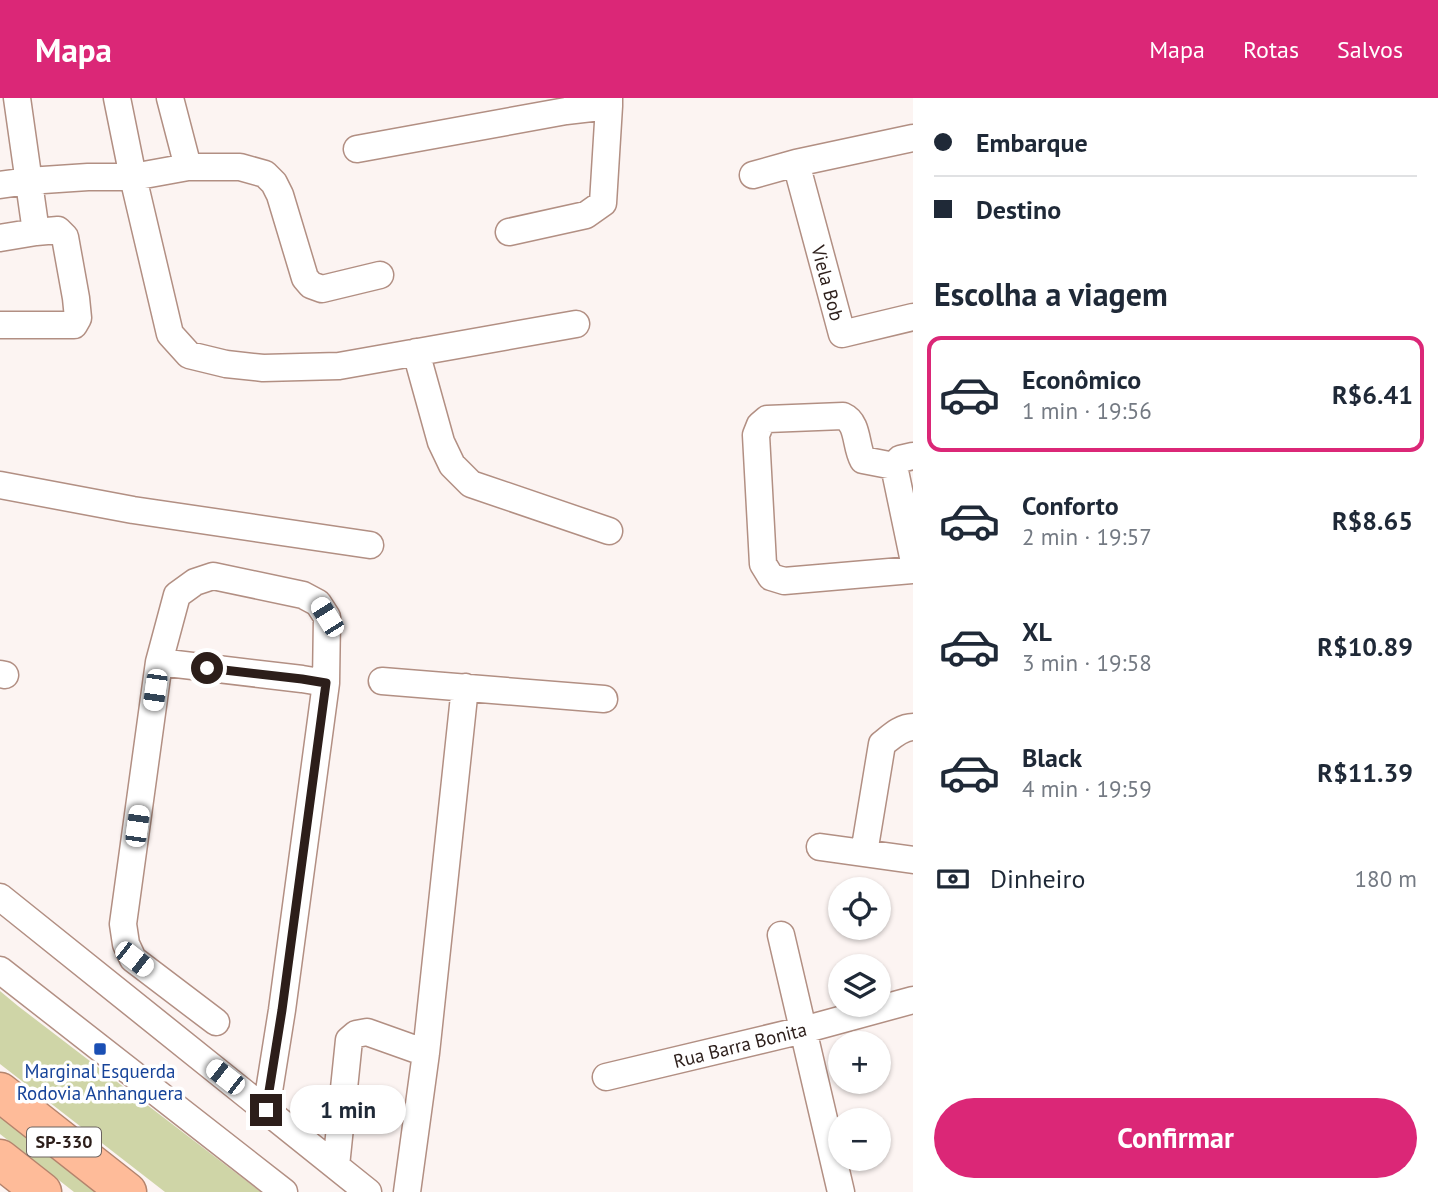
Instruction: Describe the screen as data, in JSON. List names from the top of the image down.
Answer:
{
  "streets": {
    "highway": ["SP-330"],
    "street": ["Viela Bob", "Rua Barra Bonita"]
  },
  "places": {
    "transit": ["Marginal Esquerda Rodovia Anhanguera"]
  },
  "page": {
    "header": "Mapa",
    "nav": ["Mapa", "Rotas", "Salvos"],
    "banner": ["Embarque", "Destino"],
    "heading": "Escolha a viagem",
    "list": [
      {
        "name": "Econômico",
        "note": "1 min · 19:56",
        "value": "R$6.41"
      },
      {
        "name": "Conforto",
        "note": "2 min · 19:57",
        "value": "R$8.65"
      },
      {
        "name": "XL",
        "note": "3 min · 19:58",
        "value": "R$10.89"
      },
      {
        "name": "Black",
        "note": "4 min · 19:59",
        "value": "R$11.39"
      }
    ],
    "pay": ["Dinheiro", "180 m"],
    "map_buttons": ["+", "−"],
    "buttons": "Confirmar",
    "bubble": "1 min"
  }
}
